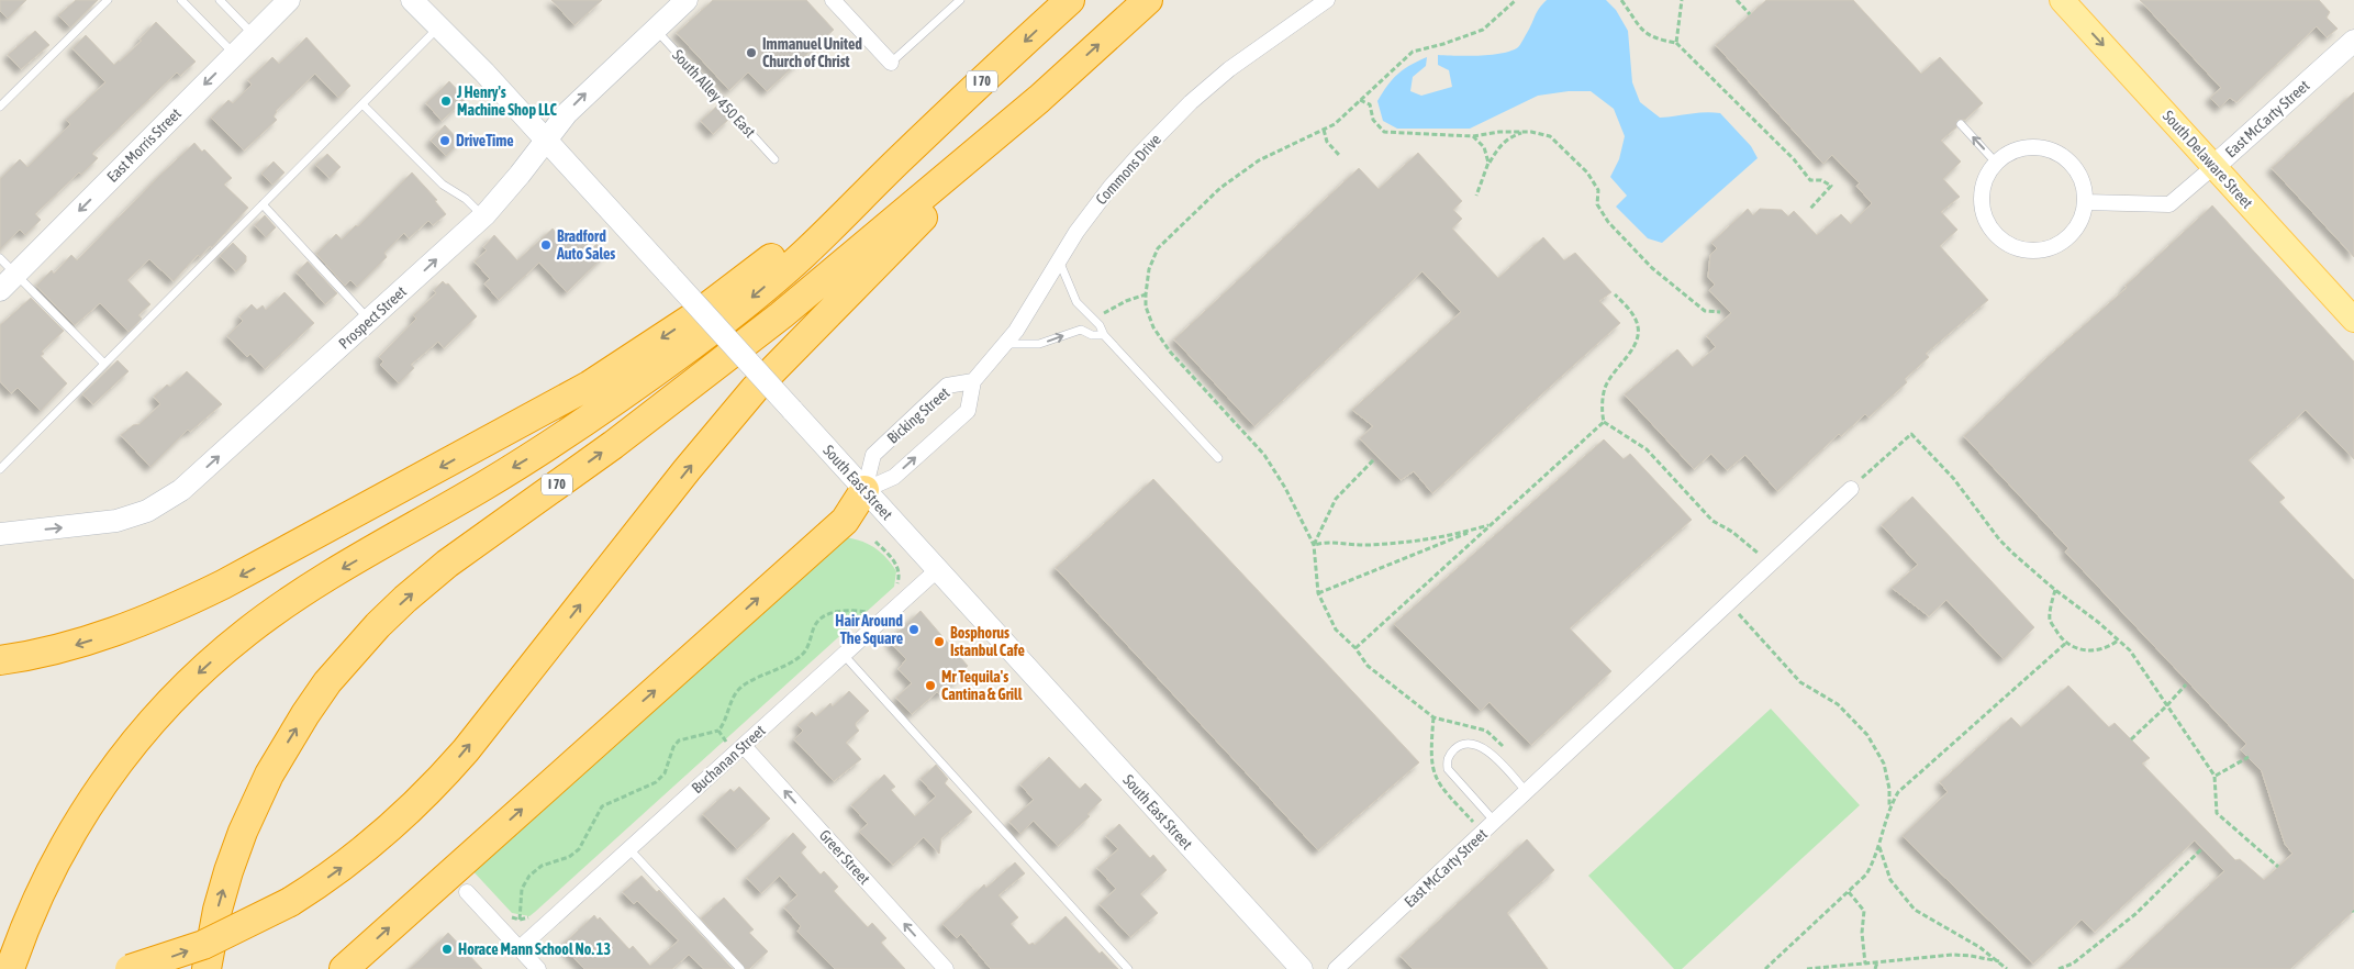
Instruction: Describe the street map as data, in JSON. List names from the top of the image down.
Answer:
{
  "streets": {
    "highway": ["I 70"],
    "main road": [
      "East McCarty Street",
      "East Morris Street",
      "South Delaware Street",
      "Prospect Street",
      "South East Street"
    ],
    "street": [
      "Commons Drive",
      "Bicking Street",
      "Buchanan Street",
      "Greer Street"
    ],
    "lane": ["South Alley 450 East"]
  },
  "crossings": [
    ["South Alley 450 East", "Prospect Street"],
    ["East McCarty Street", "South Delaware Street"],
    ["Commons Drive", "Bicking Street"],
    ["Prospect Street", "South East Street"],
    ["Bicking Street", "South East Street"],
    ["South East Street", "Buchanan Street"],
    ["Buchanan Street", "Greer Street"]
  ],
  "one_way": [
    "East Morris Street",
    "South Delaware Street",
    "Prospect Street",
    "Greer Street"
  ],
  "places": [
    "Immanuel United Church of Christ",
    "J Henry's Machine Shop LLC",
    "DriveTime",
    "Bradford Auto Sales",
    "Hair Around The Square",
    "Bosphorus Istanbul Cafe",
    "Mr Tequila's Cantina & Grill",
    "Horace Mann School No. 13"
  ]
}
